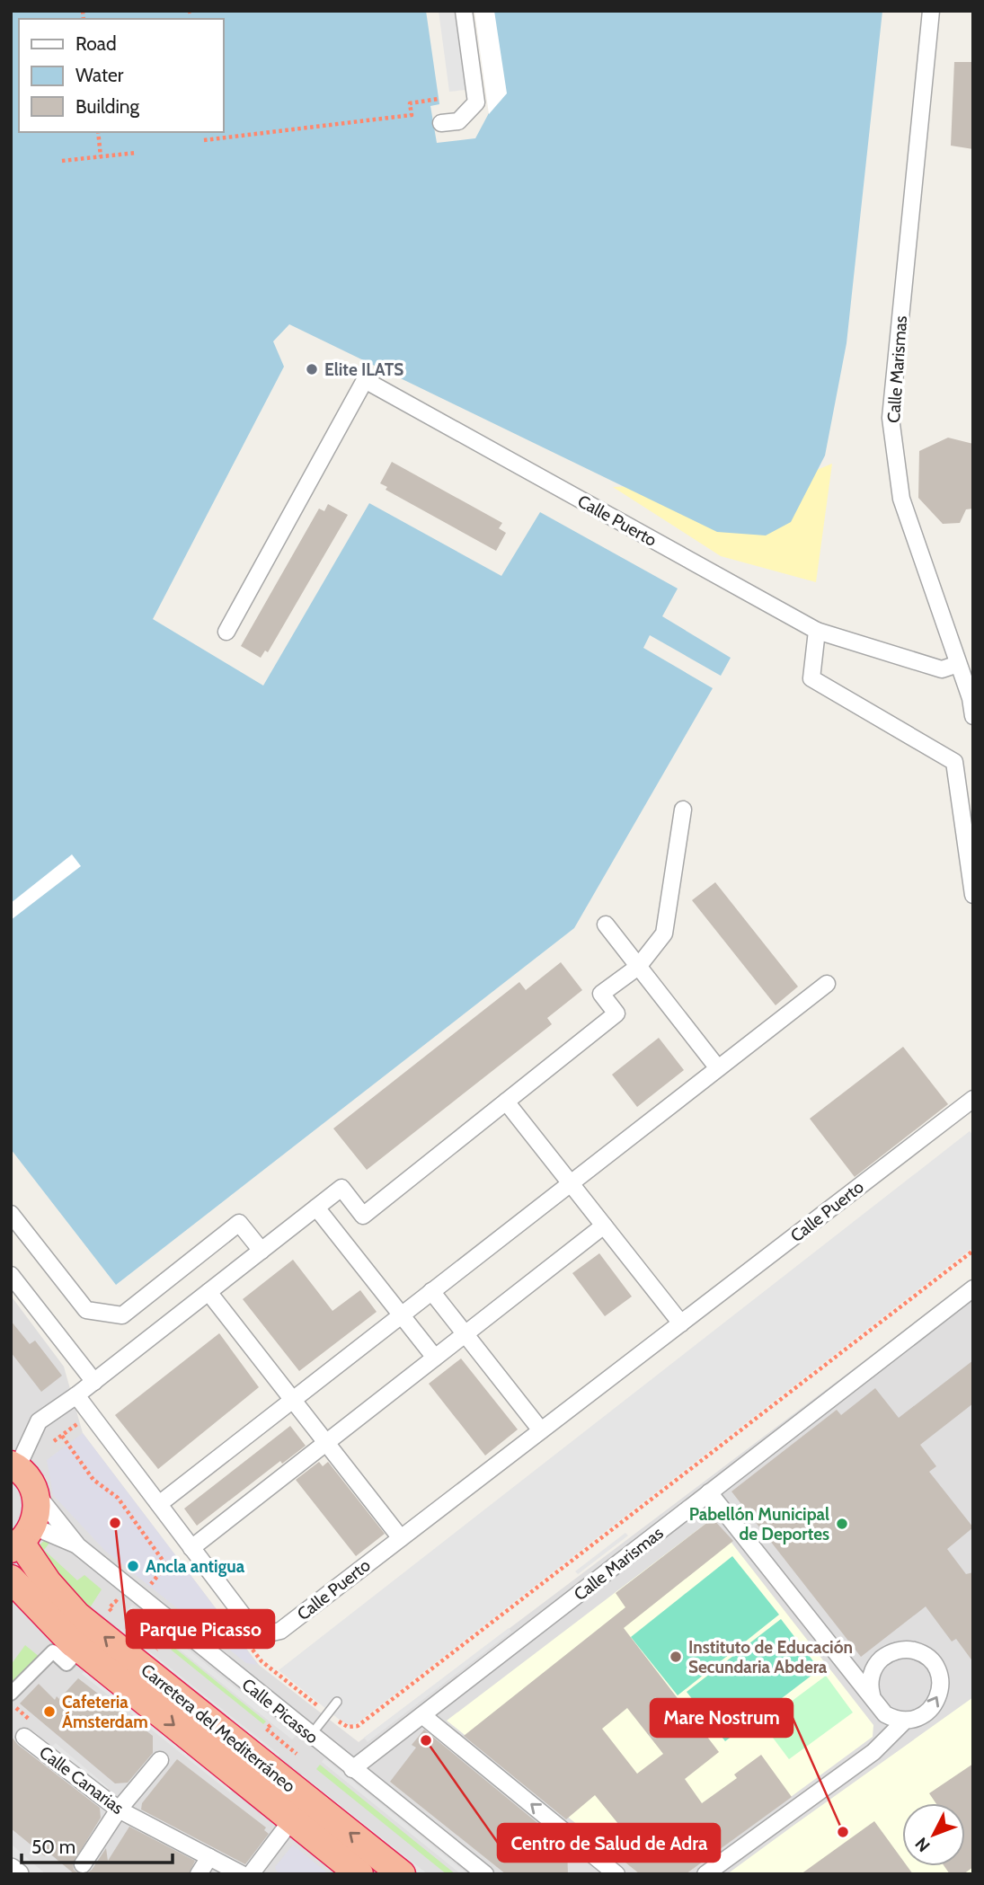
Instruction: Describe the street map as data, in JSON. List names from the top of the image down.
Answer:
{
  "streets": {
    "highway": ["Carretera del Mediterráneo"],
    "street": [
      "Calle Marismas",
      "Calle Puerto",
      "Calle Picasso",
      "Calle Canarias"
    ]
  },
  "crossings": [
    ["Calle Marismas", "Calle Picasso"]
  ],
  "places": [
    "Elite ILATS",
    "Parque Picasso",
    "Pabellón Municipal de Deportes",
    "Ancla antigua",
    "Instituto de Educación Secundaria Abdera",
    "Cafeteria Ámsterdam",
    "Centro de Salud de Adra",
    "Mare Nostrum"
  ],
  "legend": ["Road", "Water", "Building"],
  "scale_bar": "50 m",
  "north": "bottom left"
}
